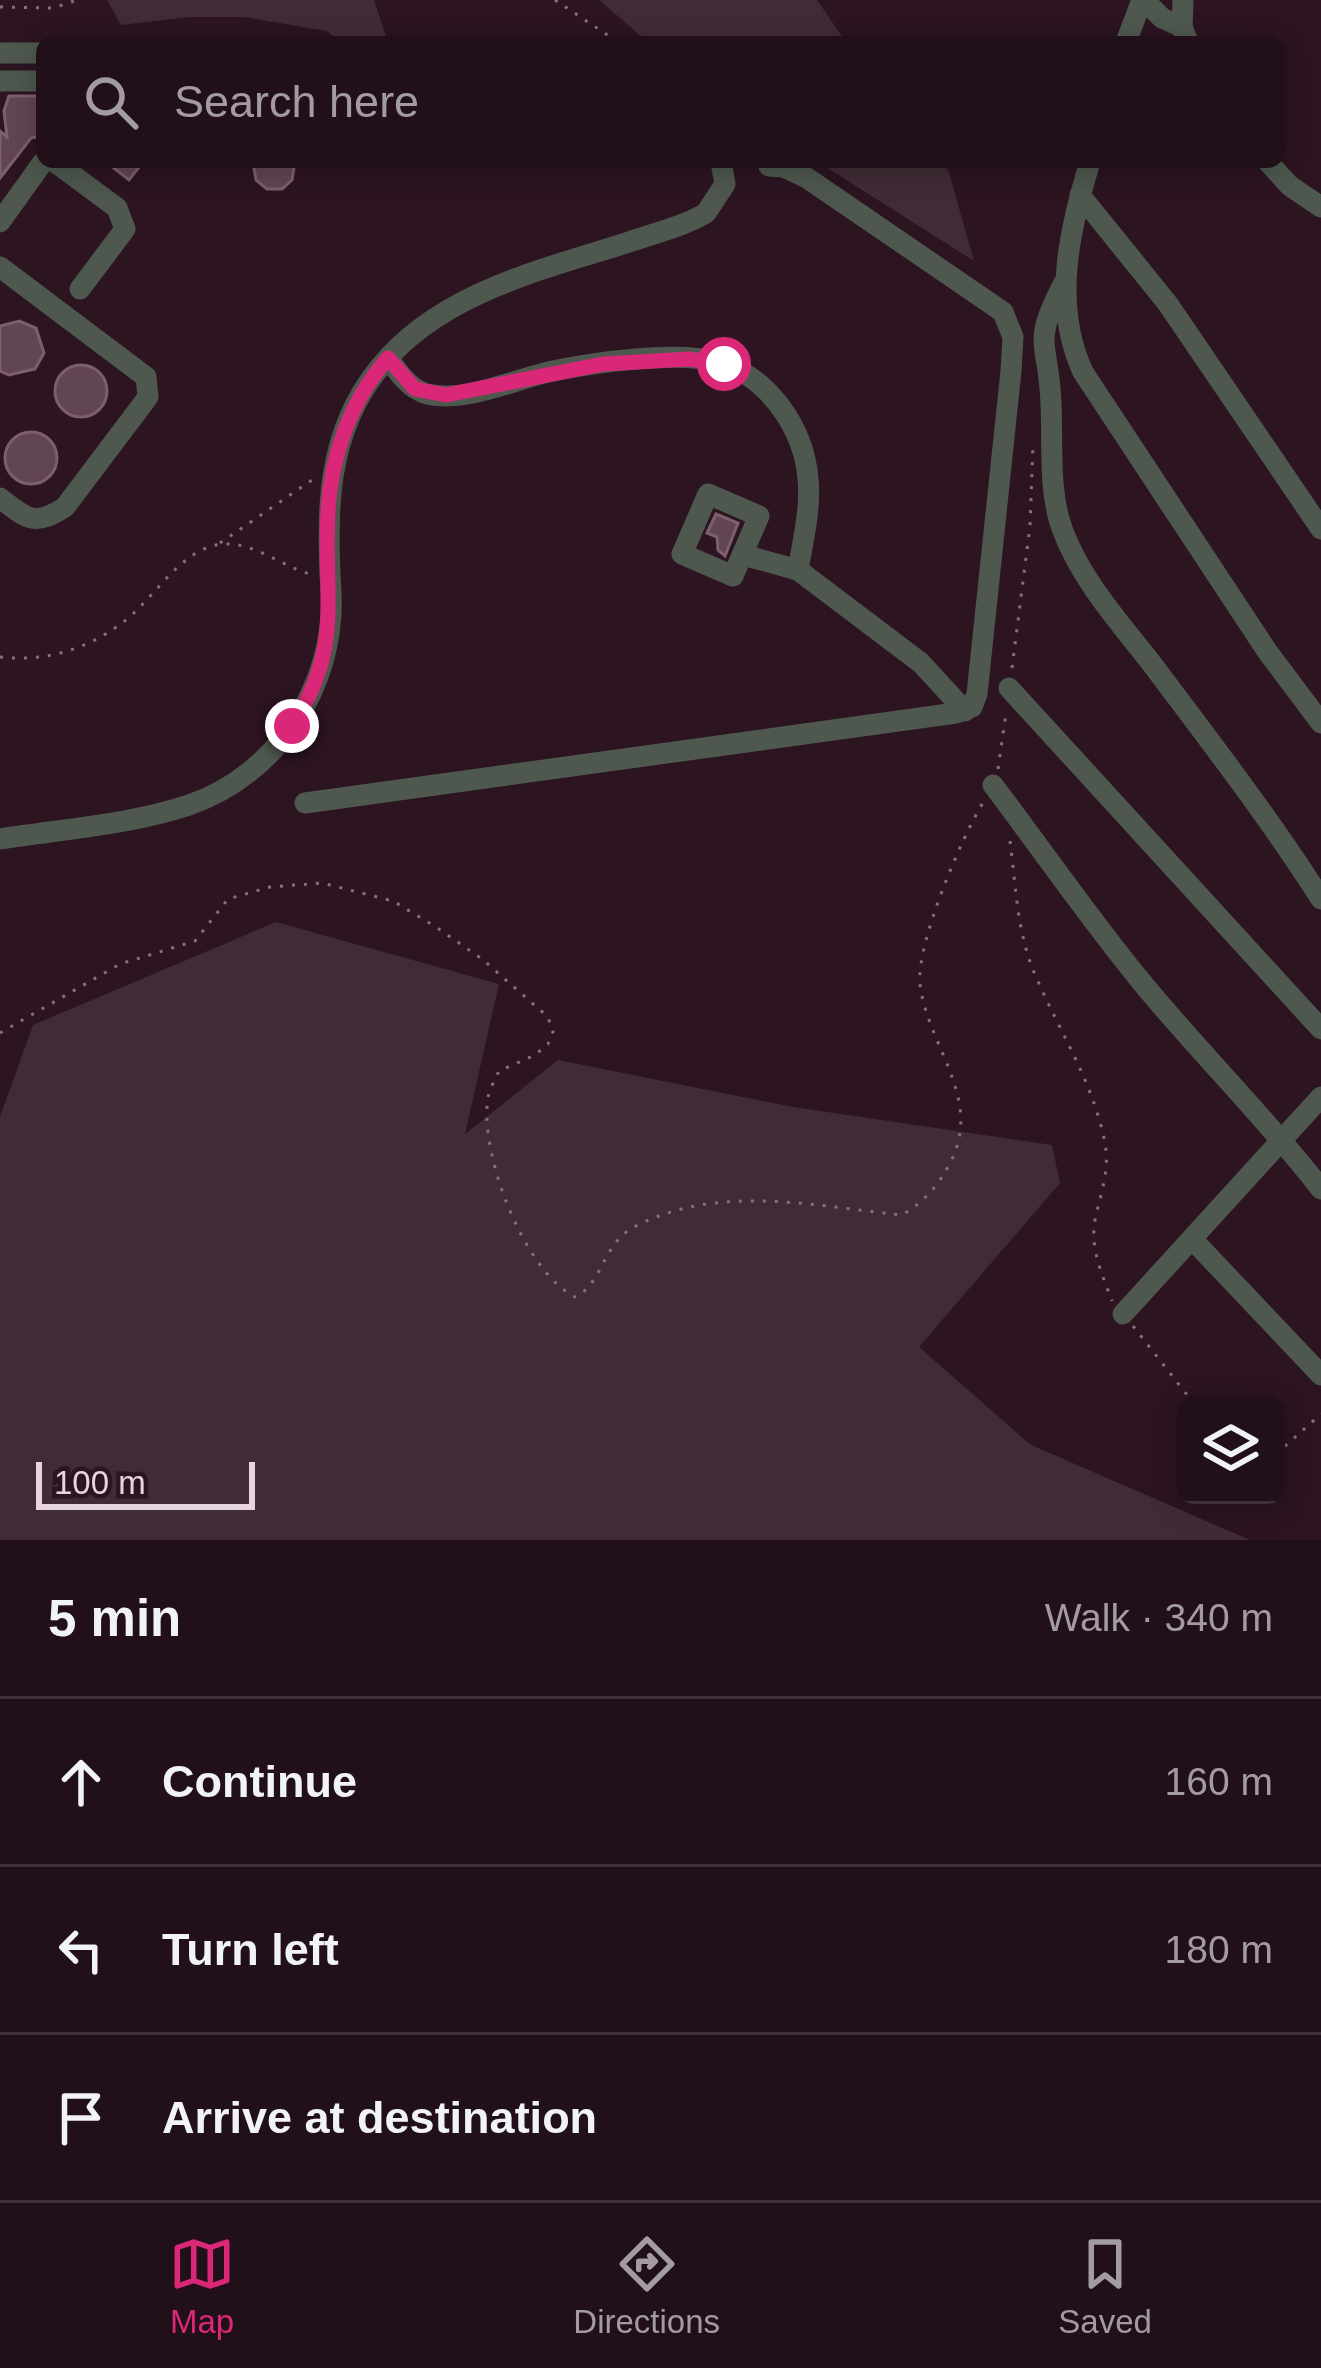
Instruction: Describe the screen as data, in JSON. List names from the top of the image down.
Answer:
{
  "scale_bar": "100 m",
  "page": {
    "search": "Search here",
    "scale": "100 m",
    "heading": ["5 min", "Walk · 340 m"],
    "list": [
      ["Continue", "160 m"],
      ["Turn left", "180 m"],
      "Arrive at destination"
    ],
    "nav": ["Map", "Directions", "Saved"]
  }
}
